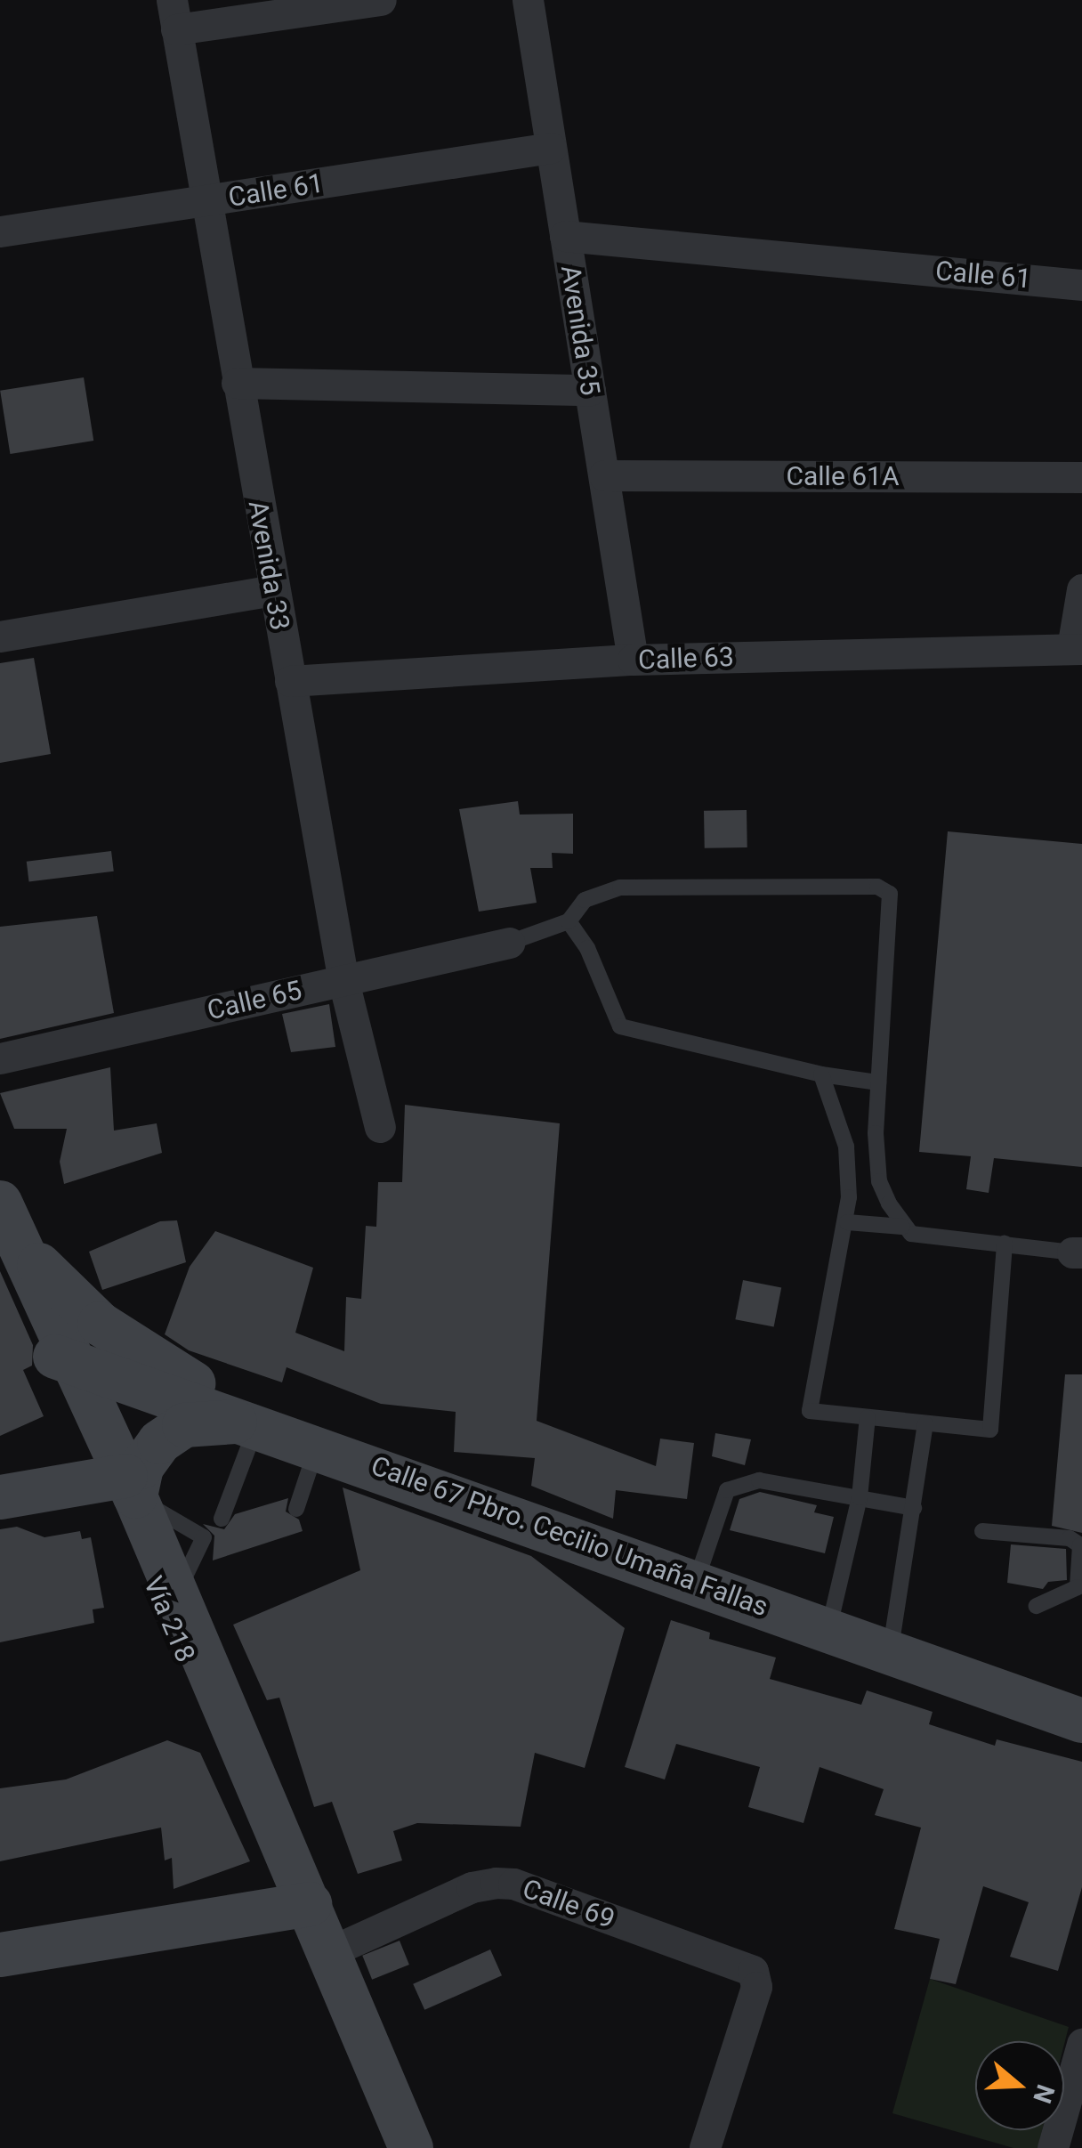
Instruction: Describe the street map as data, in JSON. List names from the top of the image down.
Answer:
{
  "streets": {
    "main road": ["Calle 67 Pbro. Cecilio Umaña Fallas", "Vía 218"],
    "street": [
      "Calle 61",
      "Avenida 35",
      "Calle 61A",
      "Avenida 33",
      "Calle 63",
      "Calle 65",
      "Calle 69"
    ]
  },
  "crossings": [
    ["Calle 61", "Avenida 35"],
    ["Calle 61", "Avenida 33"],
    ["Avenida 35", "Calle 61A"],
    ["Avenida 35", "Calle 63"],
    ["Avenida 33", "Calle 63"],
    ["Avenida 33", "Calle 65"],
    ["Calle 67 Pbro. Cecilio Umaña Fallas", "Vía 218"],
    ["Vía 218", "Calle 69"]
  ],
  "north": "right"
}
